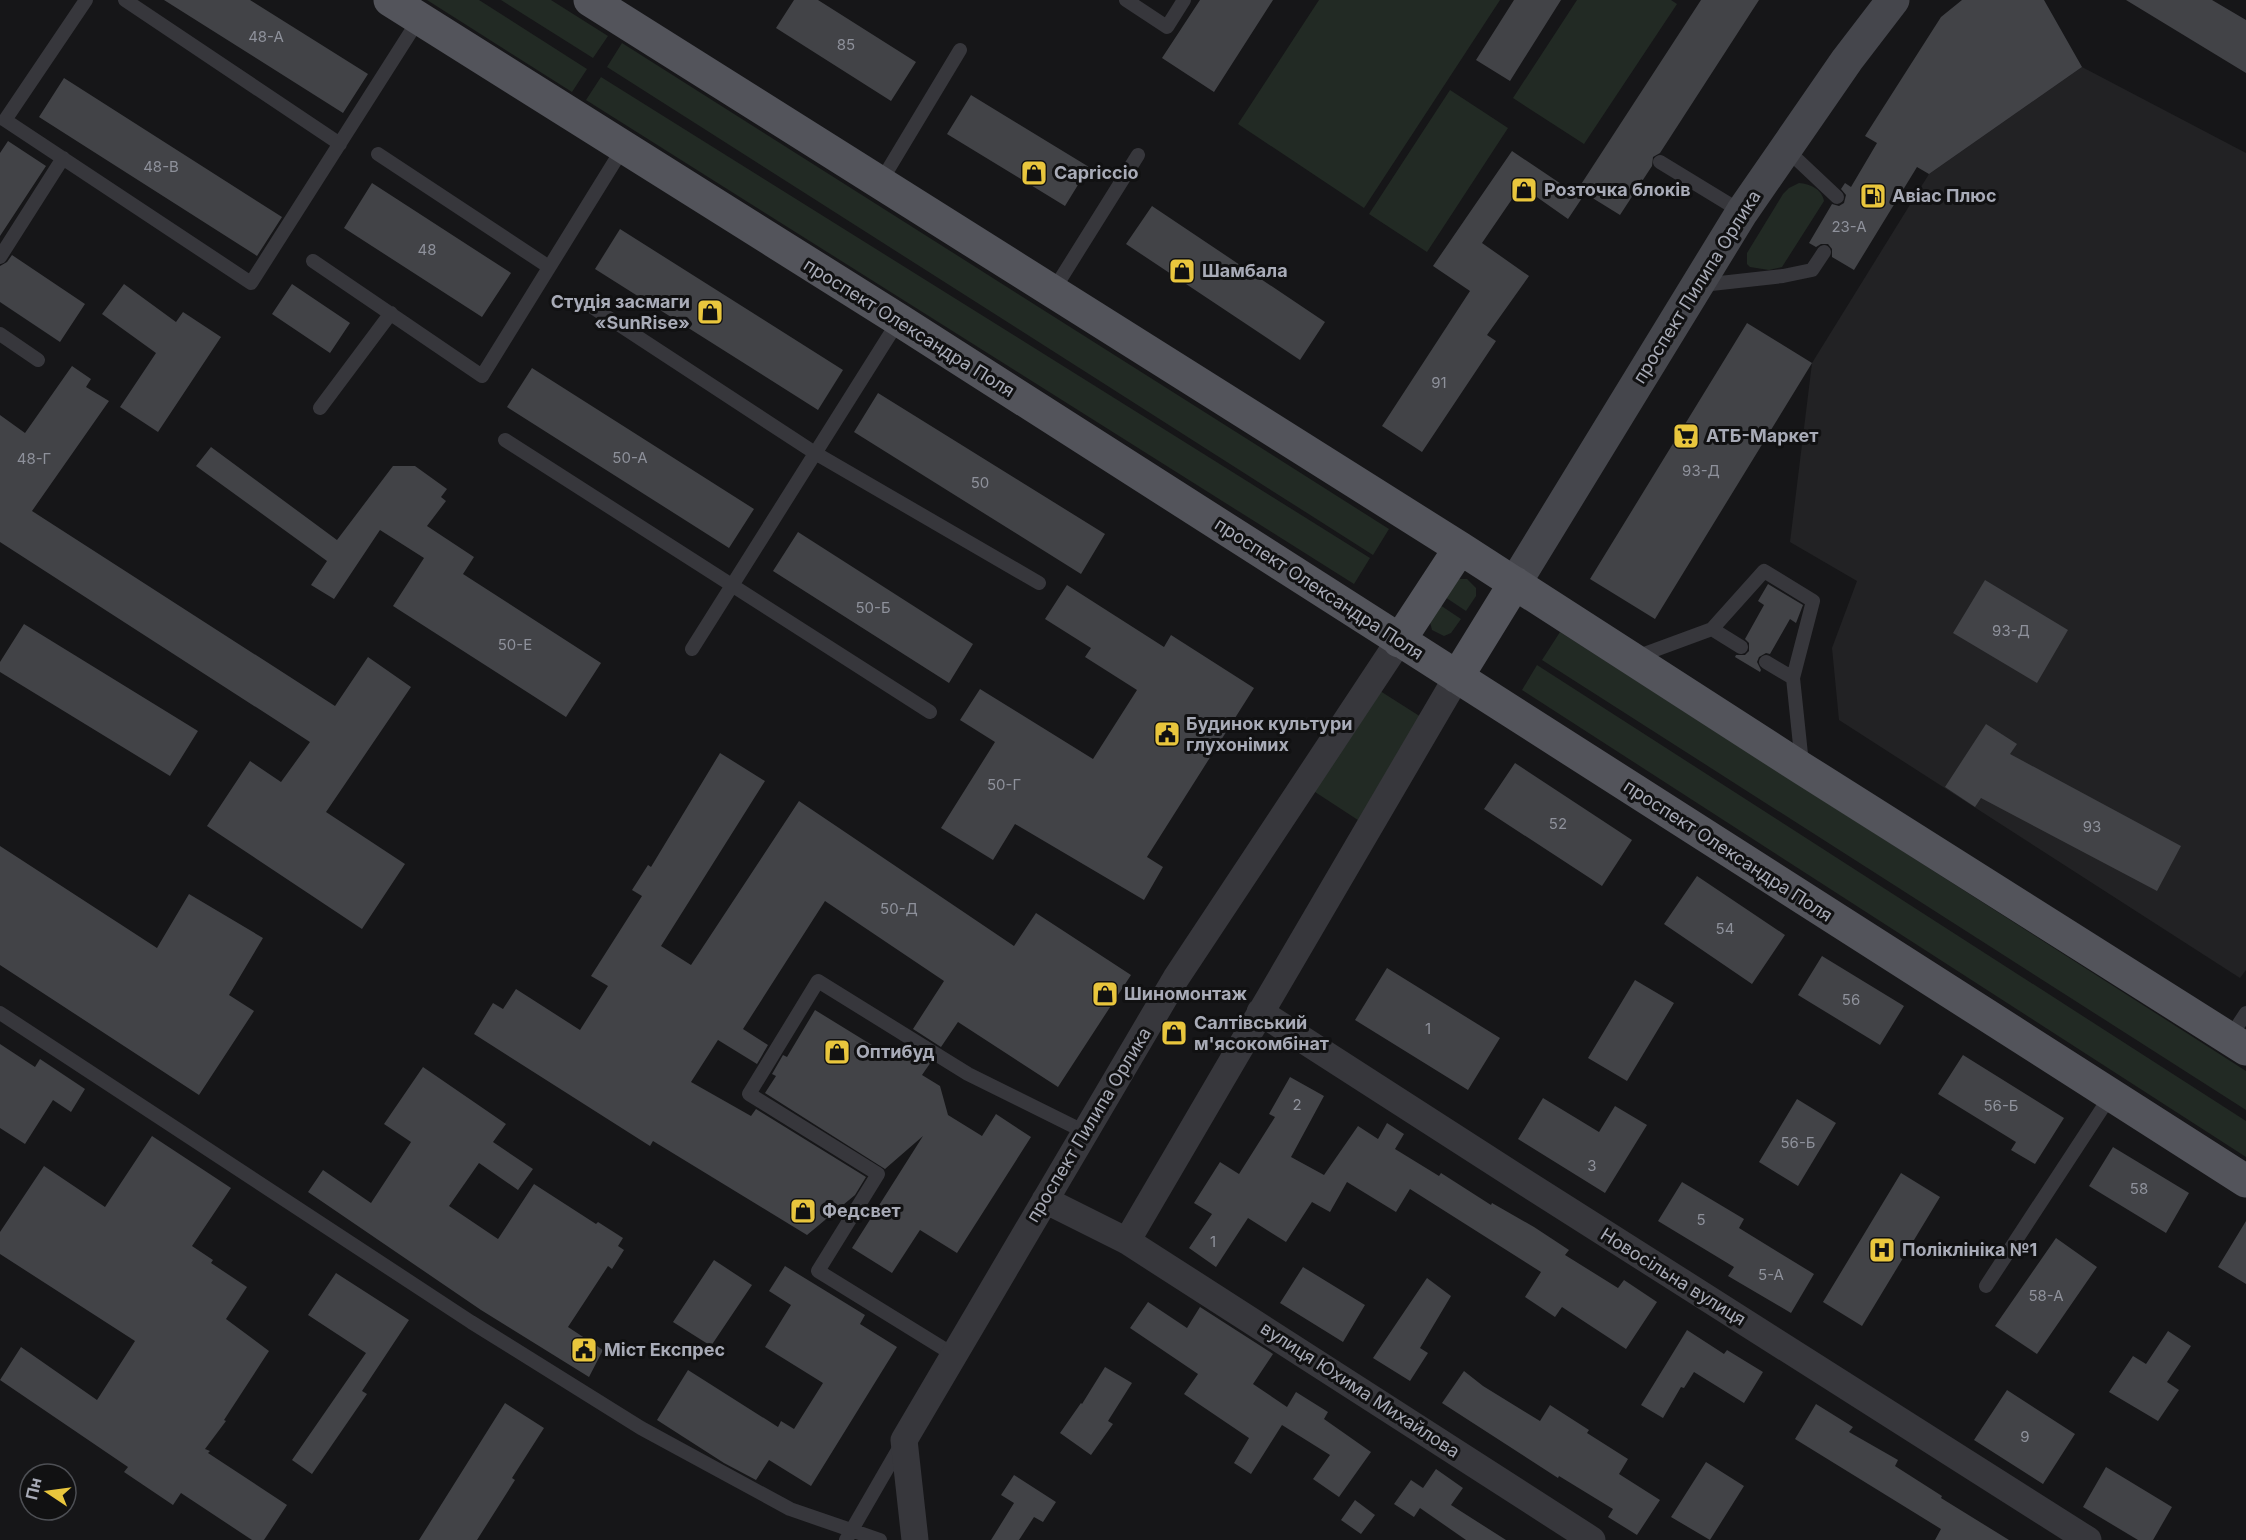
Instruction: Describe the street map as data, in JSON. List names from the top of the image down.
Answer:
{
  "streets": {
    "main road": ["проспект Пилипа Орлика", "проспект Олександра Поля"],
    "street": ["Новосільна вулиця", "вулиця Юхима Михайлова"]
  },
  "crossings": [
    ["проспект Пилипа Орлика", "проспект Олександра Поля"],
    ["проспект Пилипа Орлика", "вулиця Юхима Михайлова"]
  ],
  "places": {
    "shop": [
      "Capriccio",
      "Розточка блоків",
      "Шамбала",
      "Студія засмаги «SunRise»",
      "Шиномонтаж",
      "Салтівський м'ясокомбінат",
      "Оптибуд",
      "Федсвет"
    ],
    "fuel station": ["Авіас Плюс"],
    "supermarket": ["АТБ-Маркет"],
    "public building": ["Будинок культури глухонімих", "Міст Експрес"],
    "hospital": ["Поліклініка №1"]
  },
  "house_numbers": [
    "48-А",
    "85",
    "48-В",
    "23-А",
    "48",
    "91",
    "50-А",
    "48-Г",
    "93-Д",
    "50",
    "50-Б",
    "93-Д",
    "50-Е",
    "50-Г",
    "52",
    "93",
    "50-Д",
    "54",
    "56",
    "1",
    "2",
    "56-Б",
    "56-Б",
    "3",
    "58",
    "5",
    "1",
    "5-А",
    "58-А",
    "9"
  ],
  "north": "left"
}
